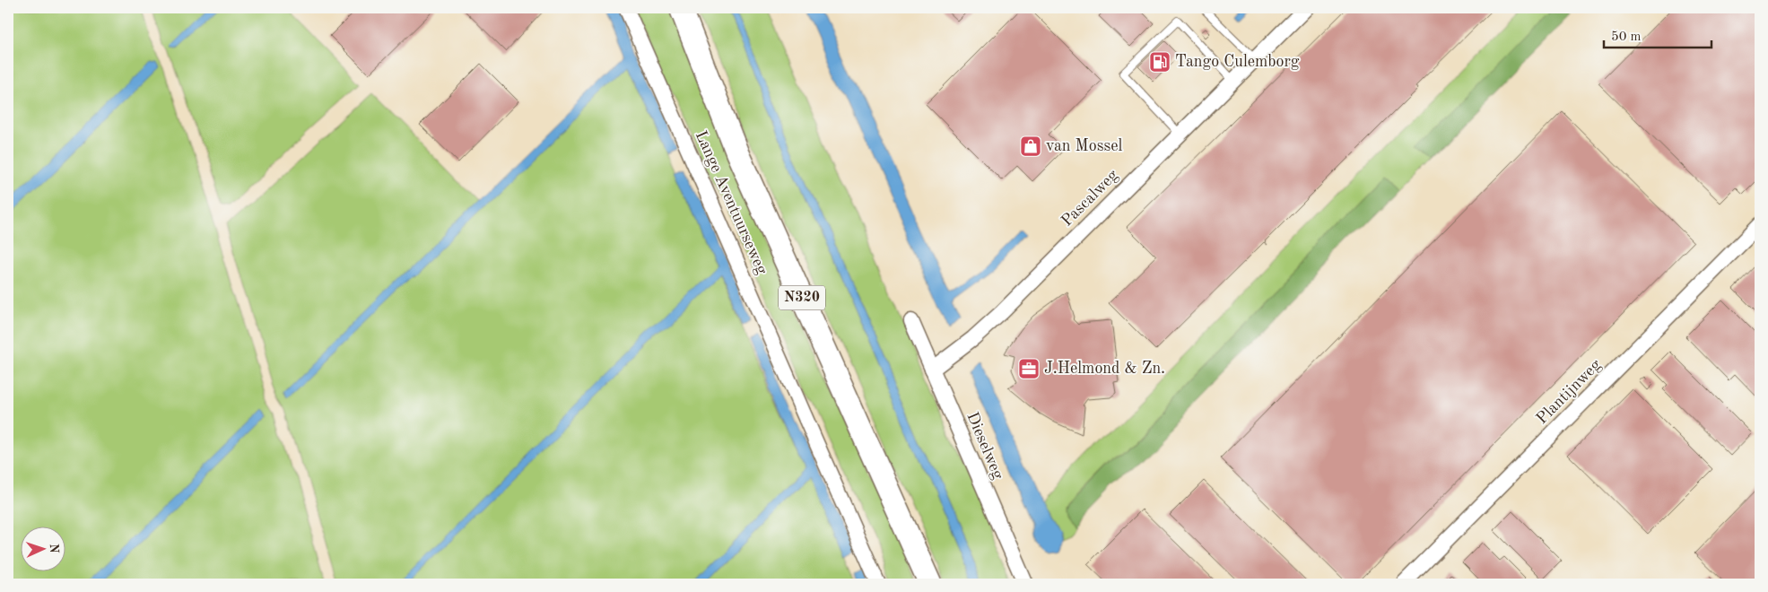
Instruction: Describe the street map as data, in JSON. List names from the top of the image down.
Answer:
{
  "streets": {
    "main road": ["N320"],
    "street": [
      "Pascalweg",
      "Lange Aventuurseweg",
      "Plantijnweg",
      "Dieselweg"
    ]
  },
  "crossings": [
    ["Pascalweg", "Dieselweg"]
  ],
  "places": {
    "fuel station": ["Tango Culemborg"],
    "shop": ["van Mossel"],
    "office": ["J.Helmond & Zn."]
  },
  "scale_bar": "50 m",
  "north": "right"
}
